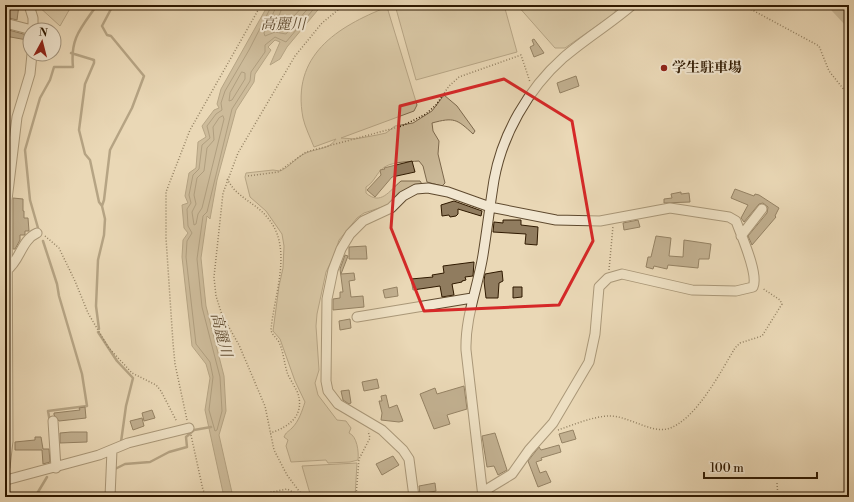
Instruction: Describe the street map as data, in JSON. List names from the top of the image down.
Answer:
{
  "water": ["高麗川"],
  "places": ["学生駐車場"],
  "scale_bar": "100 m",
  "north": "top"
}
